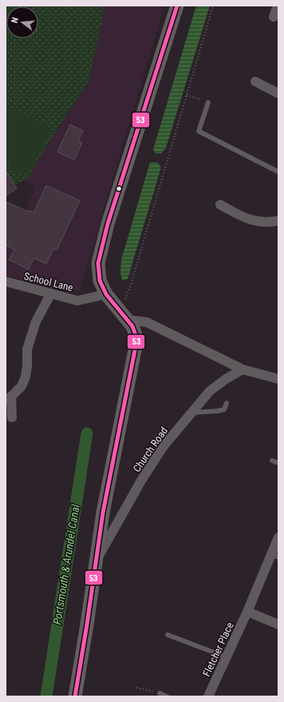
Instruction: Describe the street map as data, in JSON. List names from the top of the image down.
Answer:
{
  "streets": {
    "street": ["School Lane", "Church Road", "Fletcher Place"]
  },
  "water": ["Portsmouth & Arundel Canal"],
  "lines": ["transit line 53"],
  "north": "left"
}
